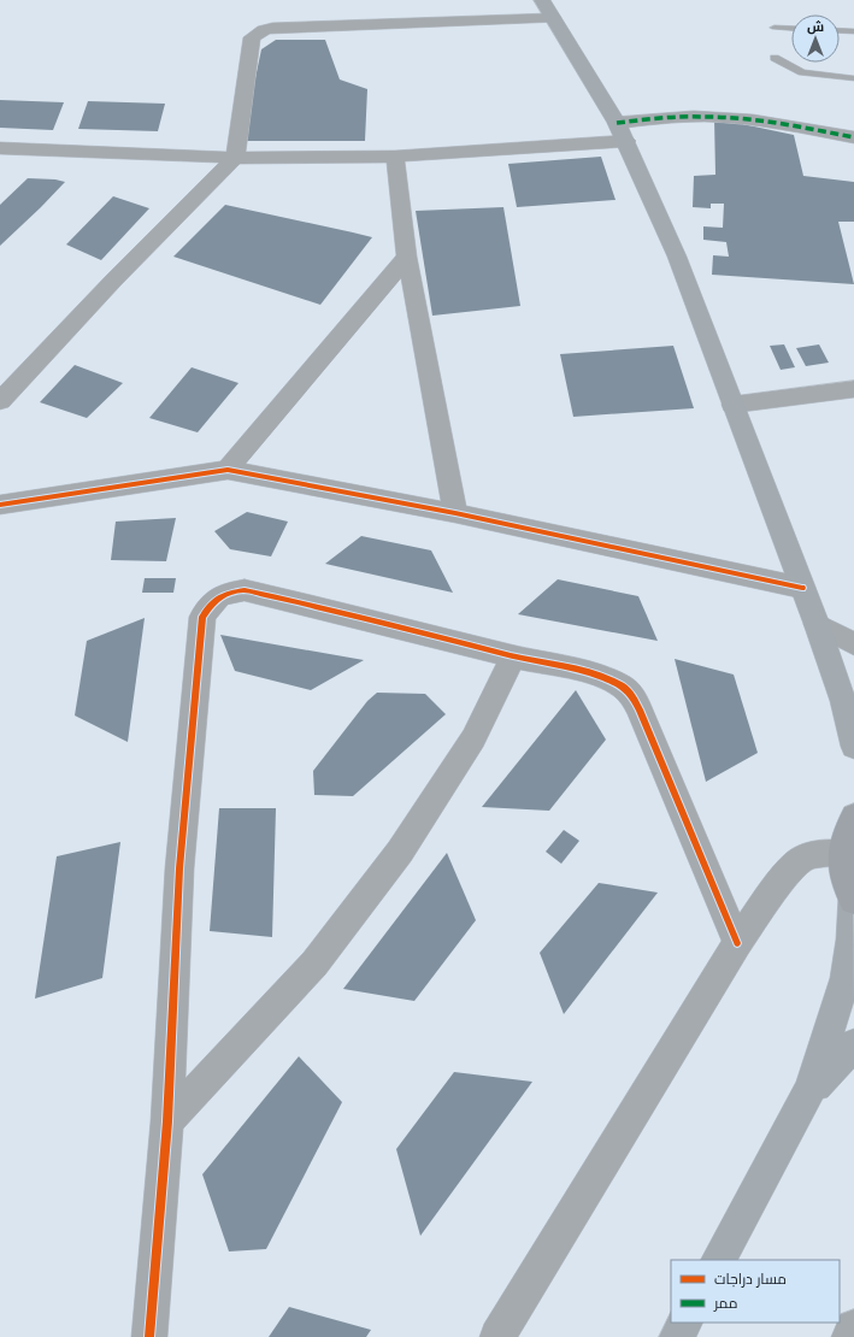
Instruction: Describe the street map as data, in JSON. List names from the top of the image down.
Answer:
{
  "legend": ["مسار دراجات", "ممر"],
  "north": "top"
}
